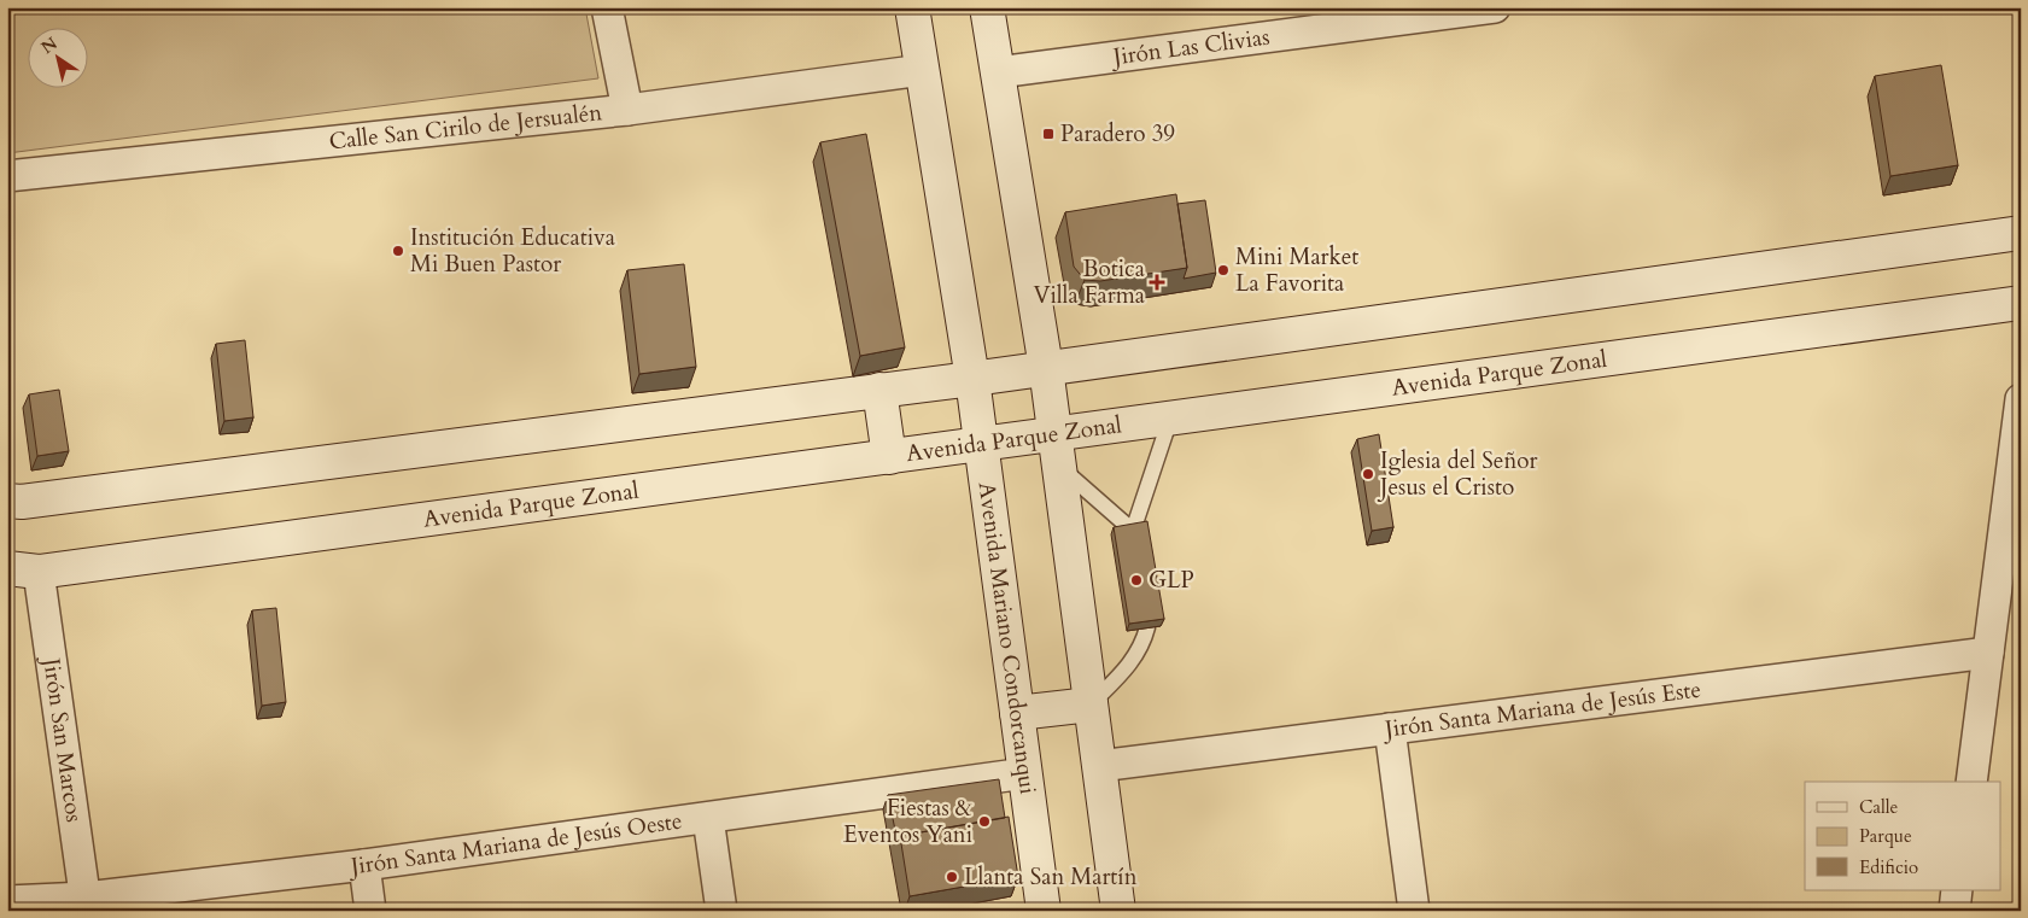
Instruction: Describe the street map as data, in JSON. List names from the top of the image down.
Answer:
{
  "streets": {
    "main road": ["Avenida Parque Zonal", "Avenida Mariano Condorcanqui"],
    "street": [
      "Jirón Las Clivias",
      "Calle San Cirilo de Jersualén",
      "Jirón Santa Mariana de Jesús Este",
      "Jirón San Marcos",
      "Jirón Santa Mariana de Jesús Oeste"
    ]
  },
  "crossings": [
    ["Calle San Cirilo de Jersualén", "Avenida Mariano Condorcanqui"],
    ["Avenida Parque Zonal", "Avenida Mariano Condorcanqui"],
    ["Avenida Parque Zonal", "Jirón San Marcos"],
    ["Avenida Mariano Condorcanqui", "Jirón Santa Mariana de Jesús Oeste"],
    ["Jirón San Marcos", "Jirón Santa Mariana de Jesús Oeste"]
  ],
  "places": {
    "transit": ["Paradero 39"],
    "other": [
      "Institución Educativa Mi Buen Pastor",
      "Mini Market La Favorita",
      "Iglesia del Señor Jesus el Cristo",
      "GLP",
      "Fiestas & Eventos Yani",
      "Llanta San Martín"
    ],
    "health": ["Botica Villa Farma"]
  },
  "legend": ["Calle", "Parque", "Edificio"],
  "north": "top left"
}
